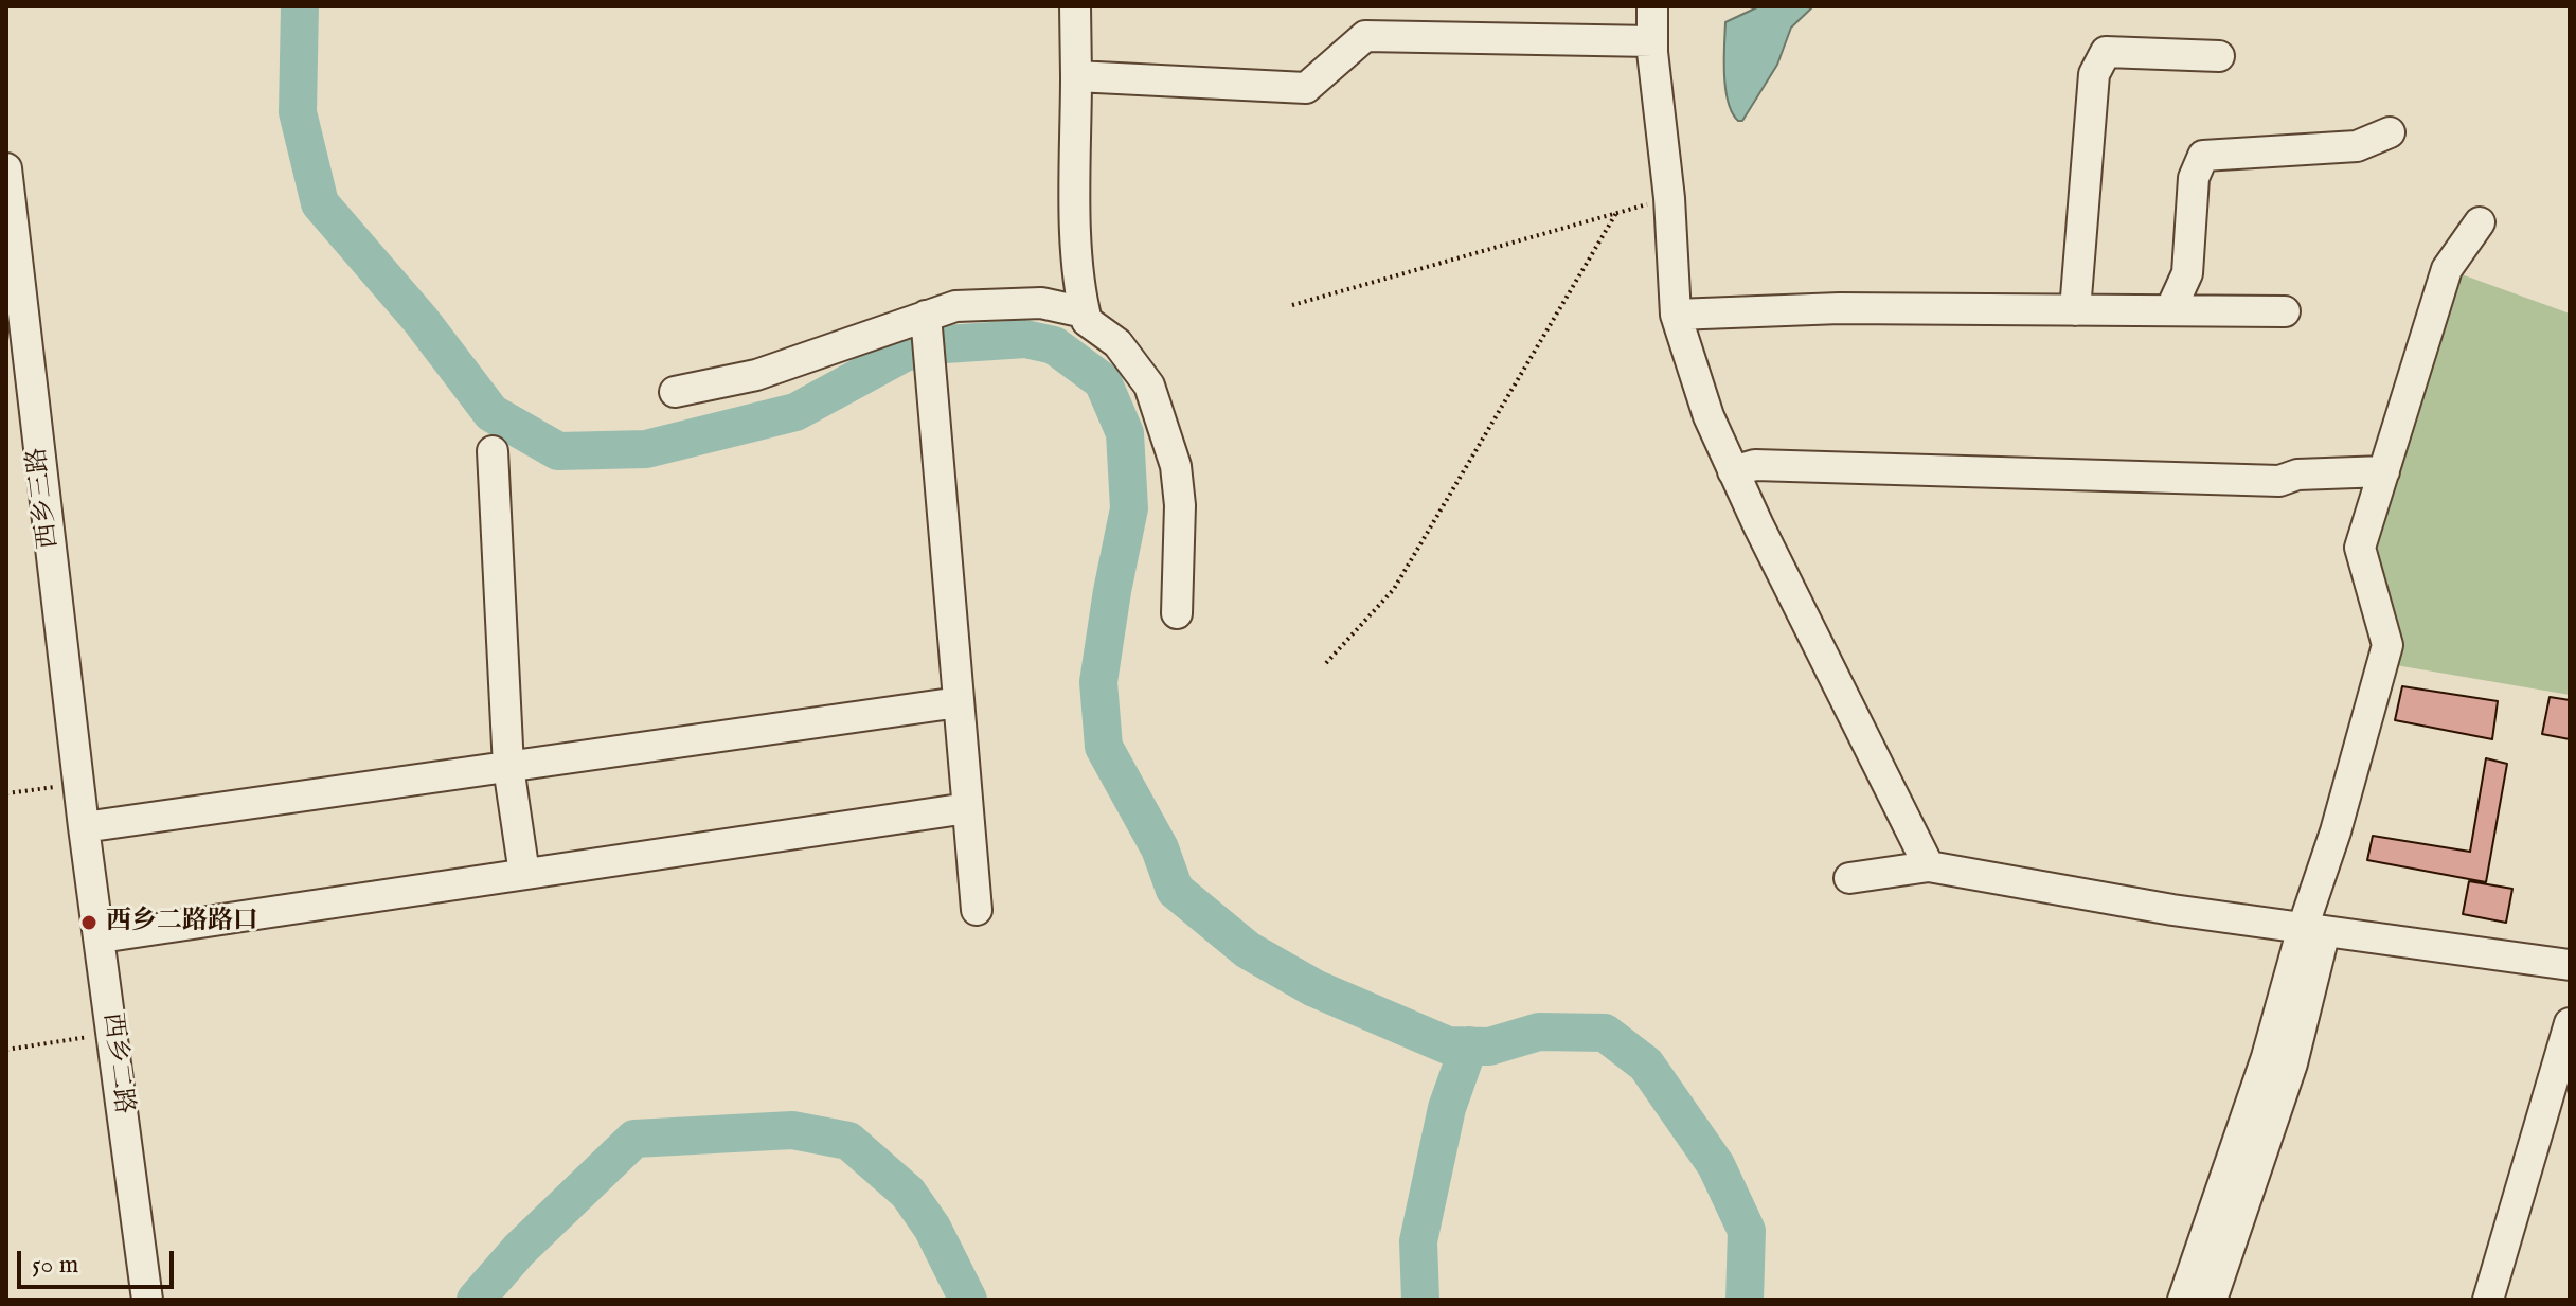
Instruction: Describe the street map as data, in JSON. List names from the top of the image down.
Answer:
{
  "streets": {
    "street": ["西乡三路", "西乡二路"]
  },
  "crossings": [
    ["西乡三路", "西乡二路"]
  ],
  "places": ["西乡二路路口"],
  "scale_bar": "50 m"
}
